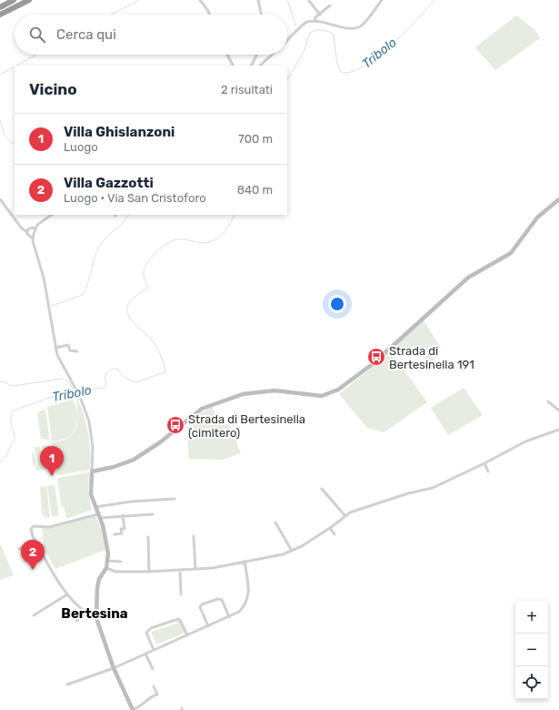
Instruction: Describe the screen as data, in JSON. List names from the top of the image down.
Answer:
{
  "districts": ["Bertesina"],
  "water": ["Tribolo"],
  "places": {
    "bus stop": ["Strada di Bertesinella 191", "Strada di Bertesinella (cimitero)"]
  },
  "page": {
    "search": "Cerca qui",
    "heading": ["Vicino", "2 risultati"],
    "list": [
      {
        "mark": "1",
        "name": "Villa Ghislanzoni",
        "note": "Luogo",
        "value": "700 m"
      },
      {
        "mark": "2",
        "name": "Villa Gazzotti",
        "note": "Luogo · Via San Cristoforo",
        "value": "840 m"
      }
    ],
    "pins": ["1", "2"],
    "map_buttons": ["+", "−"]
  }
}
